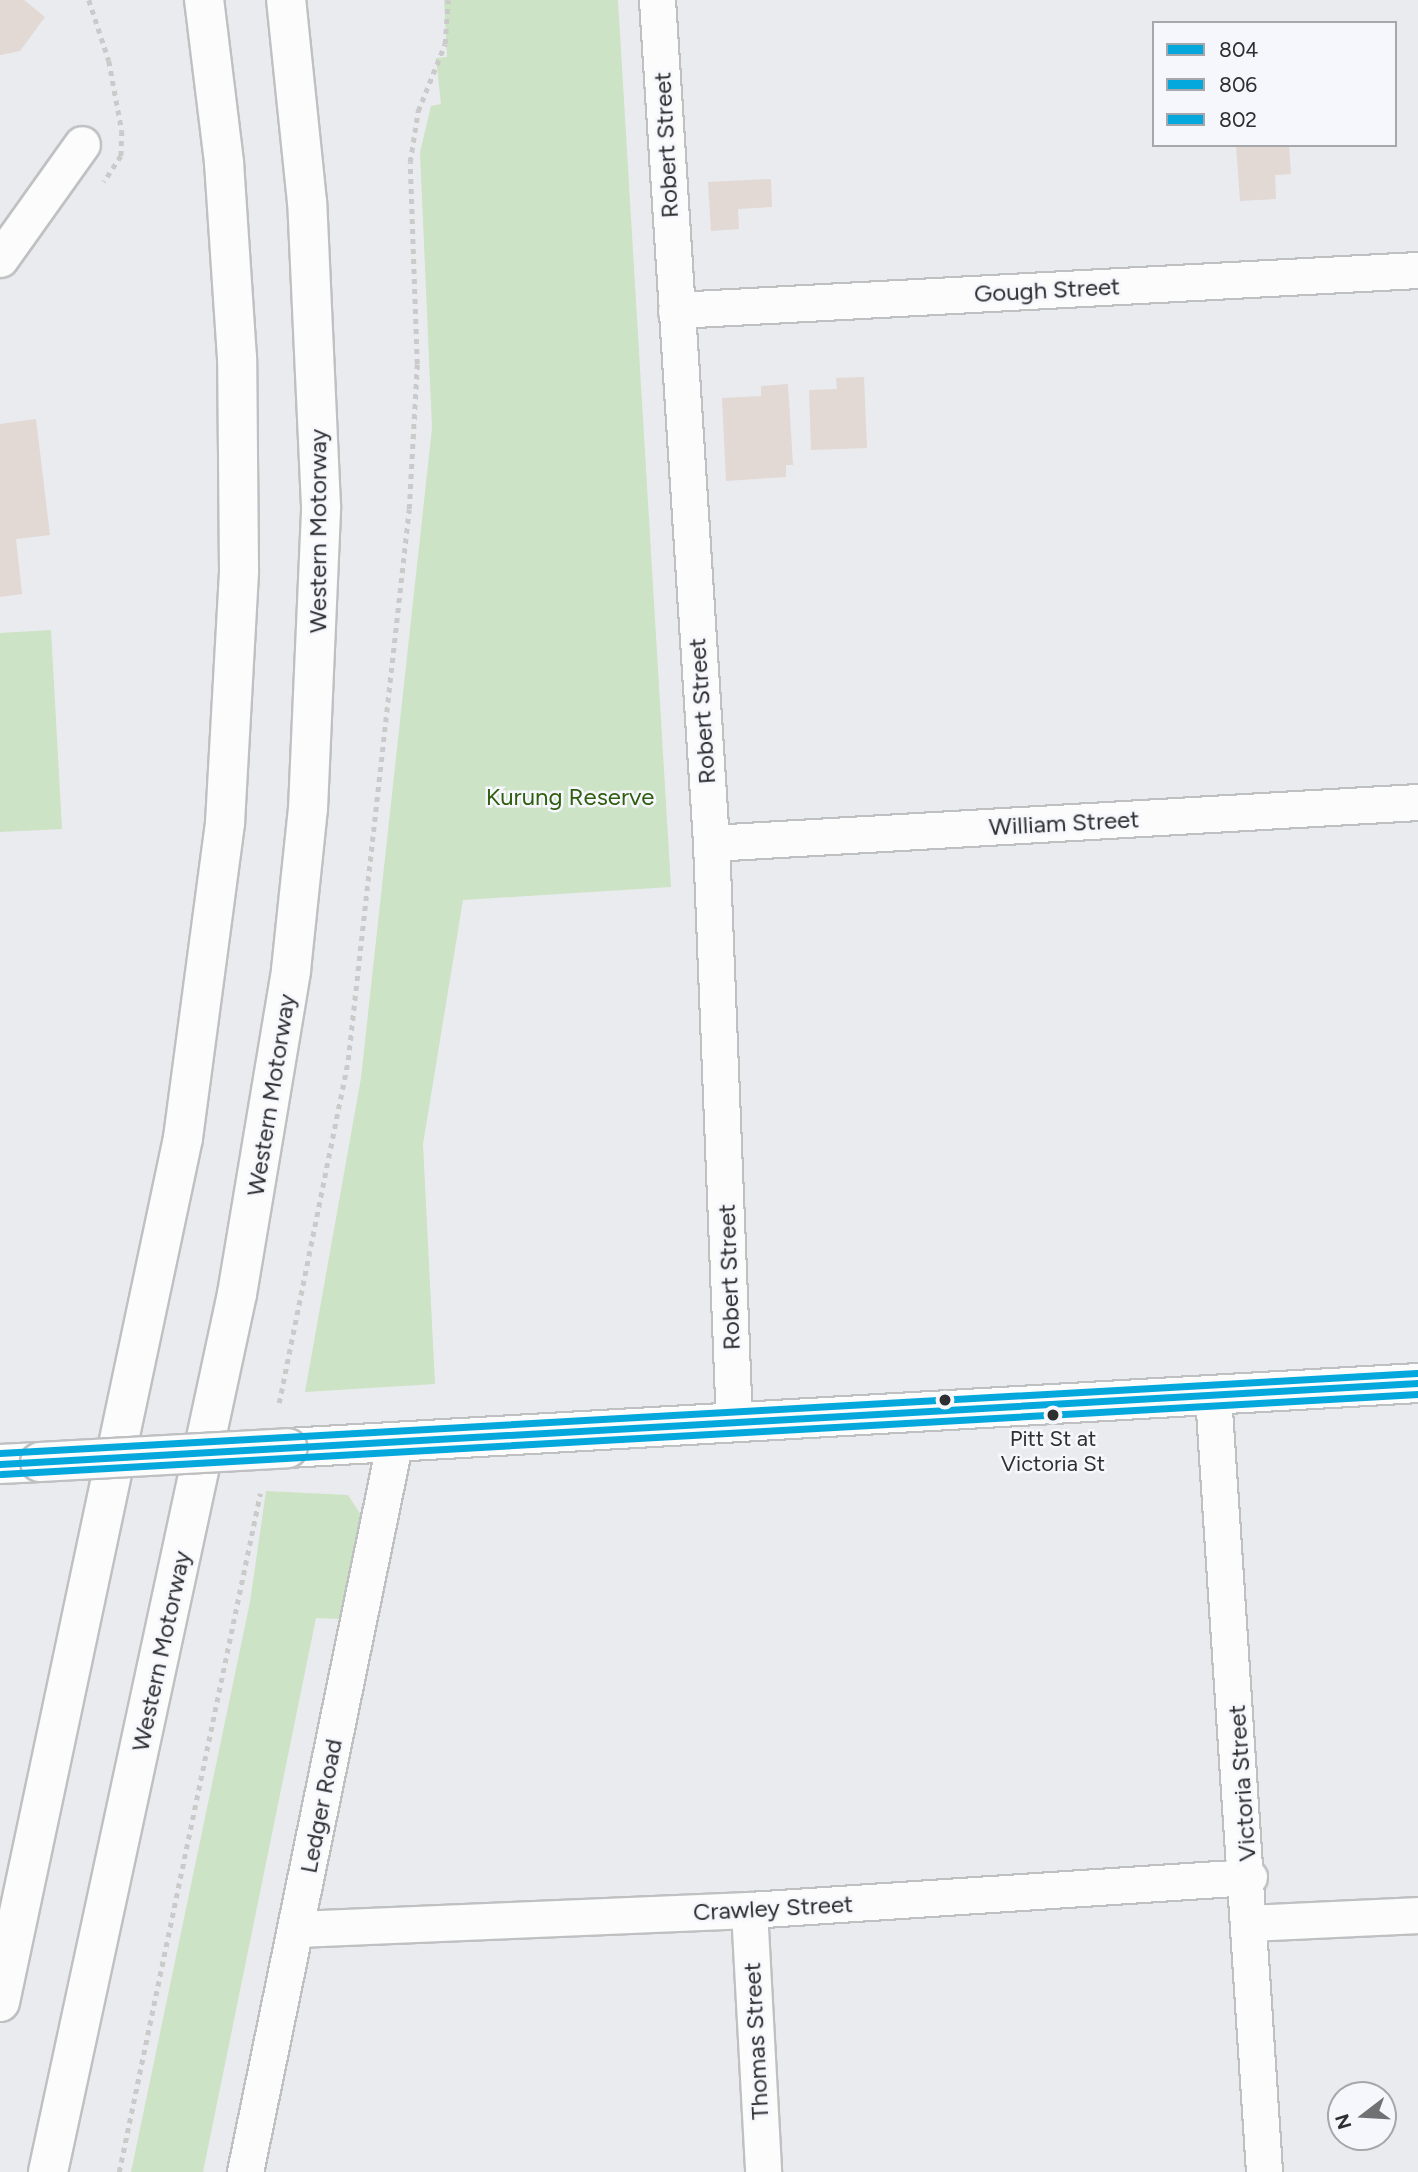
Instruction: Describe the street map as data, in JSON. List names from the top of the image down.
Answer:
{
  "streets": {
    "main road": ["Western Motorway"],
    "street": [
      "Robert Street",
      "Gough Street",
      "William Street",
      "Victoria Street",
      "Ledger Road",
      "Crawley Street",
      "Thomas Street"
    ]
  },
  "crossings": [
    ["Robert Street", "Gough Street"],
    ["Robert Street", "William Street"],
    ["Victoria Street", "Crawley Street"],
    ["Ledger Road", "Crawley Street"],
    ["Crawley Street", "Thomas Street"]
  ],
  "parks": ["Kurung Reserve"],
  "places": ["Pitt St at Victoria St"],
  "lines": ["transit line 802", "transit line 804", "transit line 806"],
  "legend": ["804", "806", "802"],
  "north": "left"
}
